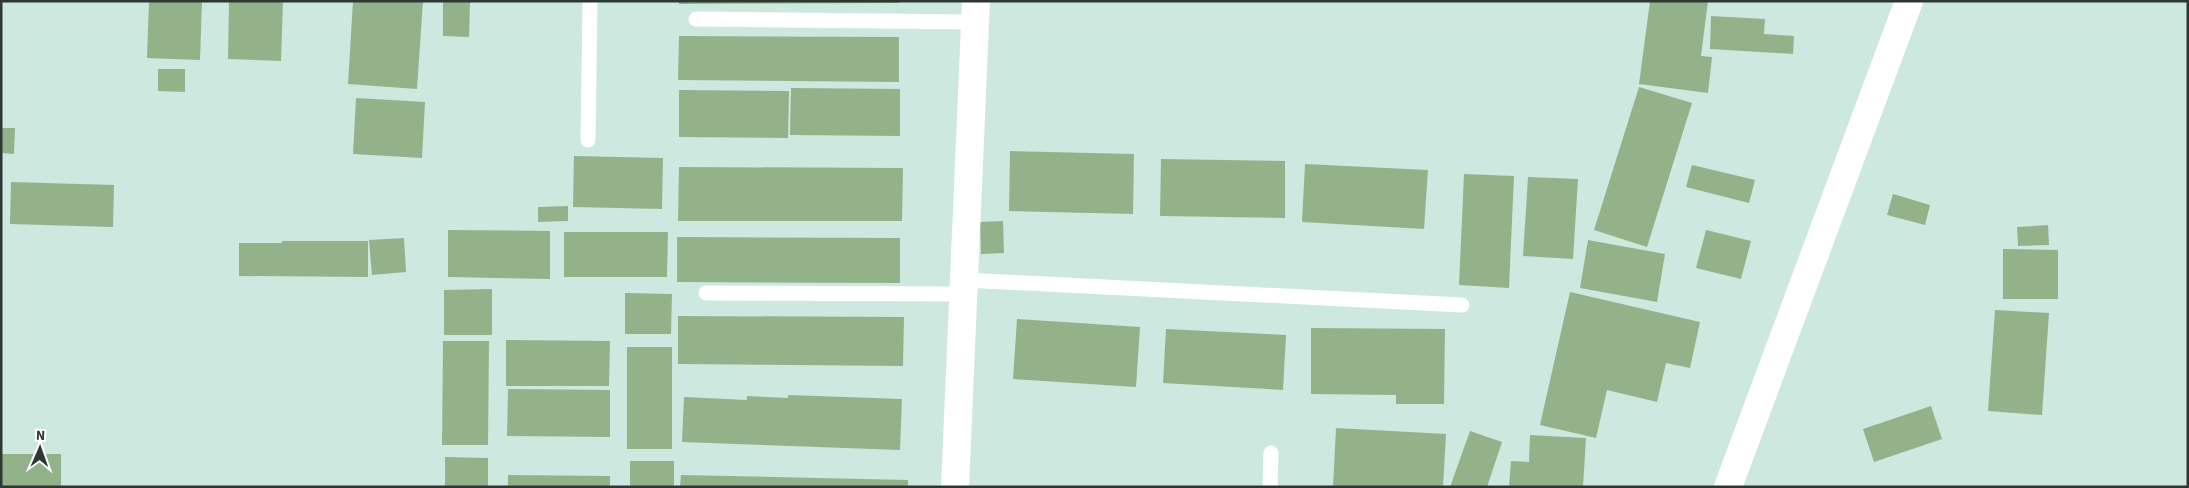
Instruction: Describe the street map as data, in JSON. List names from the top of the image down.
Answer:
{
  "north": "top"
}
